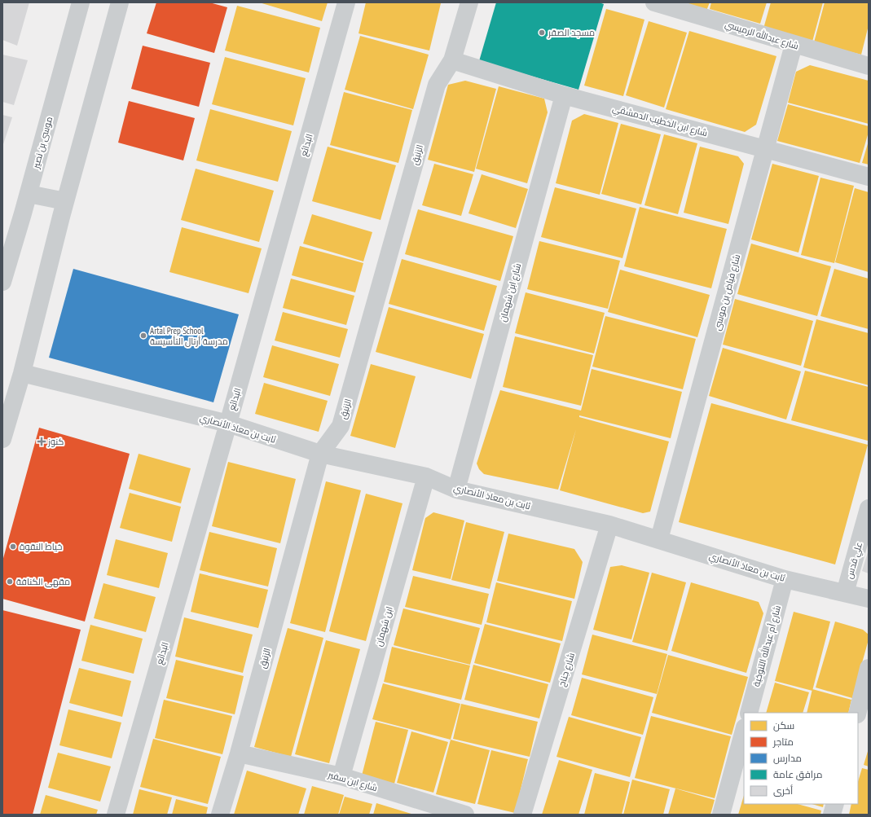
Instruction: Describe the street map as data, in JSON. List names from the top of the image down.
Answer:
{
  "streets": {
    "street": [
      "شارع عبدالله الرميسي",
      "شارع ابن الخطيب الدمشقي",
      "موسى بن نصير",
      "البدائع",
      "الزنبق",
      "شارع ابن شهمان",
      "شارع فياض بن موسى",
      "ثابت بن معاذ الأنصاري",
      "علي قدس",
      "ابن شهمان",
      "شارع أم عبدالله التنوخية",
      "شارع جناح",
      "شارع ابن سفير"
    ]
  },
  "crossings": [
    ["شارع عبدالله الرميسي", "شارع فياض بن موسى"],
    ["شارع ابن الخطيب الدمشقي", "الزنبق"],
    ["شارع ابن الخطيب الدمشقي", "شارع ابن شهمان"],
    ["شارع ابن الخطيب الدمشقي", "شارع فياض بن موسى"],
    ["البدائع", "ثابت بن معاذ الأنصاري"],
    ["الزنبق", "ثابت بن معاذ الأنصاري"],
    ["الزنبق", "شارع ابن سفير"],
    ["شارع ابن شهمان", "ثابت بن معاذ الأنصاري"],
    ["شارع فياض بن موسى", "ثابت بن معاذ الأنصاري"],
    ["ثابت بن معاذ الأنصاري", "علي قدس"],
    ["ثابت بن معاذ الأنصاري", "ابن شهمان"],
    ["ثابت بن معاذ الأنصاري", "شارع أم عبدالله التنوخية"],
    ["ثابت بن معاذ الأنصاري", "شارع جناح"],
    ["ابن شهمان", "شارع ابن سفير"]
  ],
  "places": {
    "other": [
      "مسجد الصقر",
      "Artal Prep School مدرسة أرتال التأسيسة",
      "خياط النقوة",
      "مقهى الكنافة"
    ],
    "health": ["كنوز"]
  },
  "legend": [
    "سكن",
    "متاجر",
    "مدارس",
    "مرافق عامة",
    "أخرى"
  ]
}
